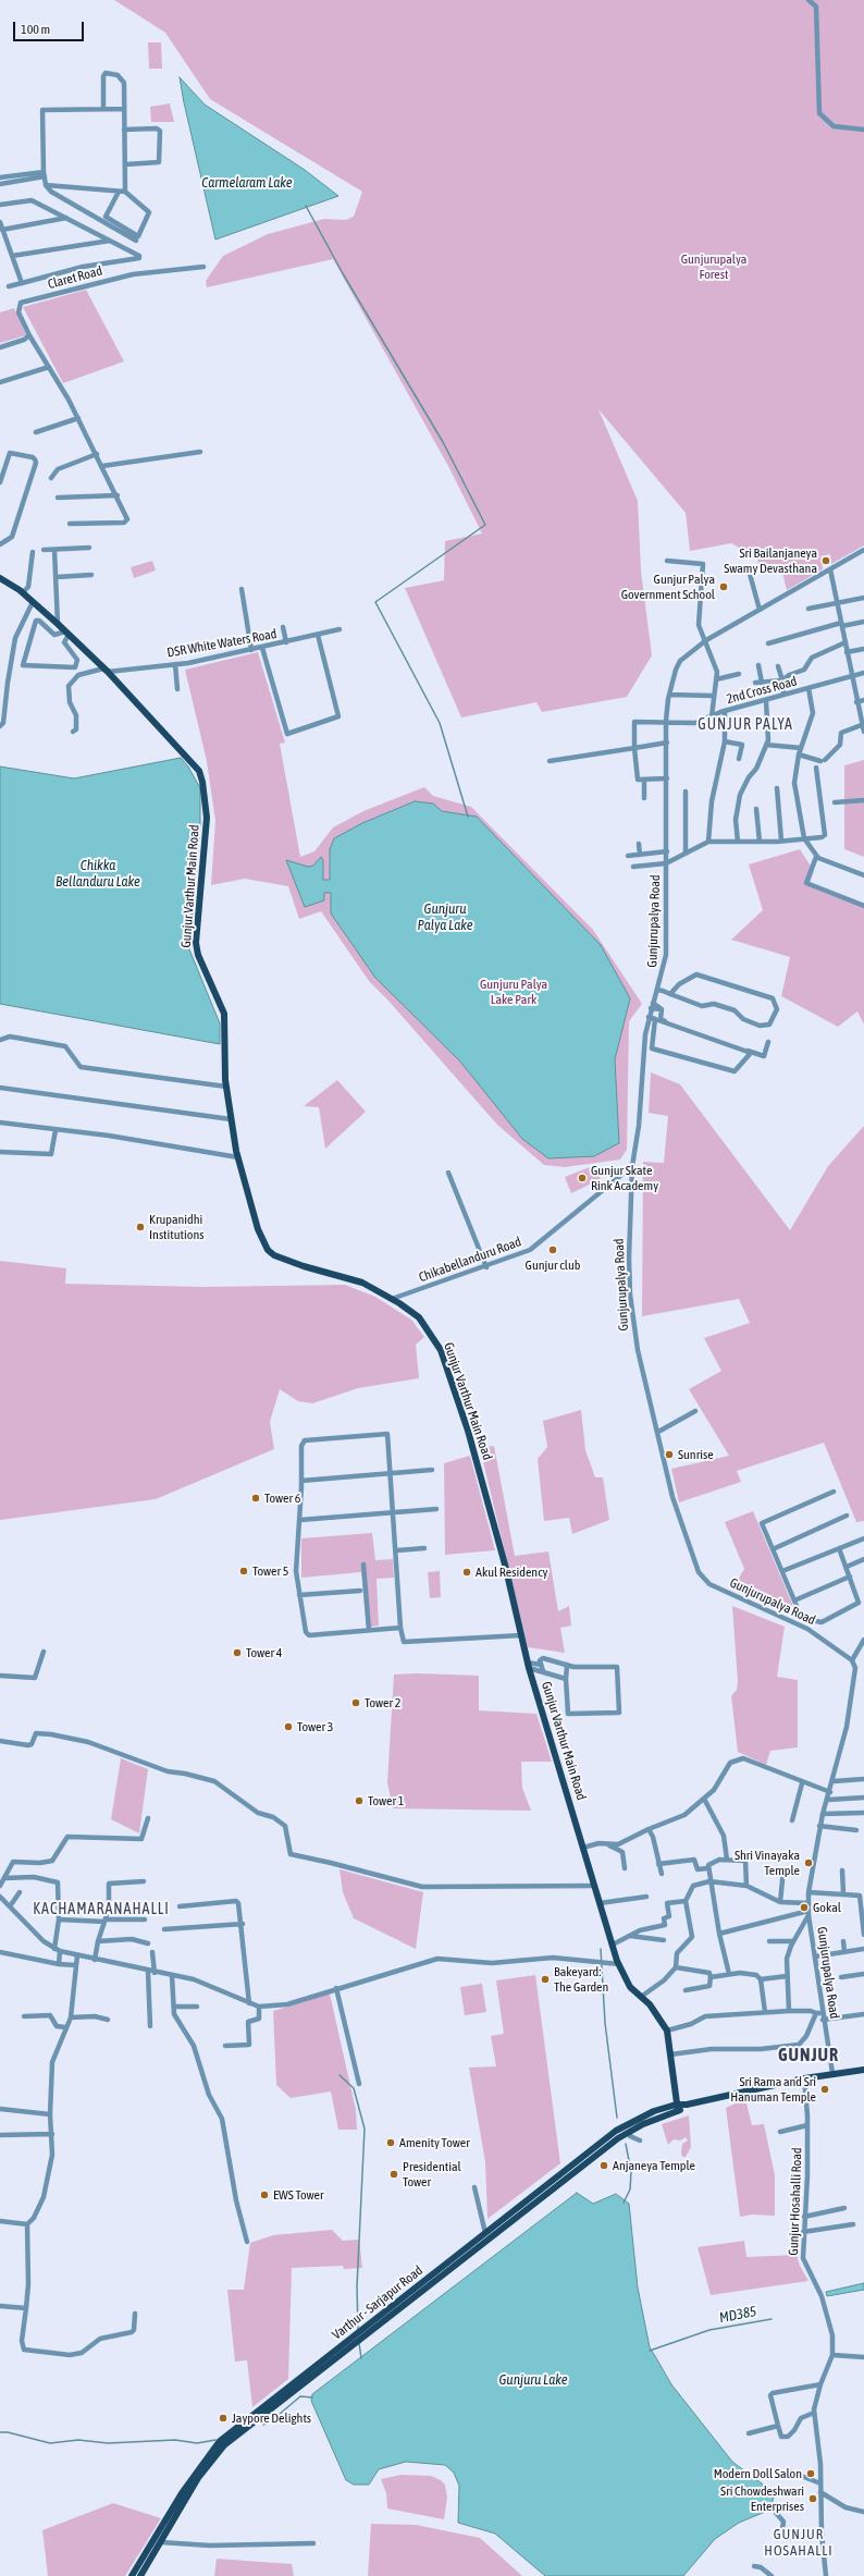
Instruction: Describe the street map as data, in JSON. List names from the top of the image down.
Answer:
{
  "streets": {
    "main road": ["Gunjur Varthur Main Road", "Varthur - Sarjapur Road"],
    "street": [
      "Claret Road",
      "DSR White Waters Road",
      "2nd Cross Road",
      "Gunjurupalya Road",
      "Chikabellanduru Road",
      "Gunjur Hosahalli Road"
    ]
  },
  "crossings": [
    ["DSR White Waters Road", "Gunjur Varthur Main Road"],
    ["2nd Cross Road", "Gunjurupalya Road"],
    ["Gunjur Varthur Main Road", "Chikabellanduru Road"],
    ["Gunjur Varthur Main Road", "Varthur - Sarjapur Road"],
    ["Gunjurupalya Road", "Chikabellanduru Road"],
    ["Gunjurupalya Road", "Varthur - Sarjapur Road"],
    ["Gunjur Hosahalli Road", "Varthur - Sarjapur Road"]
  ],
  "districts": [
    "GUNJUR PALYA",
    "KACHAMARANAHALLI",
    "GUNJUR",
    "GUNJUR HOSAHALLI"
  ],
  "water": [
    "Carmelaram Lake",
    "Chikka Bellanduru Lake",
    "Gunjuru Palya Lake",
    "MD385",
    "Gunjuru Lake"
  ],
  "parks": ["Gunjurupalya Forest", "Gunjuru Palya Lake Park"],
  "places": [
    "Sri Bailanjaneya Swamy Devasthana",
    "Gunjur Palya Government School",
    "Gunjur Skate Rink Academy",
    "Krupanidhi Institutions",
    "Gunjur club",
    "Sunrise",
    "Tower 6",
    "Tower 5",
    "Akul Residency",
    "Tower 4",
    "Tower 2",
    "Tower 3",
    "Tower 1",
    "Shri Vinayaka Temple",
    "Gokal",
    "Bakeyard: The Garden",
    "Sri Rama and Sri Hanuman Temple",
    "Amenity Tower",
    "Anjaneya Temple",
    "Presidential Tower",
    "EWS Tower",
    "Jaypore Delights",
    "Modern Doll Salon",
    "Sri Chowdeshwari Enterprises"
  ],
  "scale_bar": "100 m"
}
